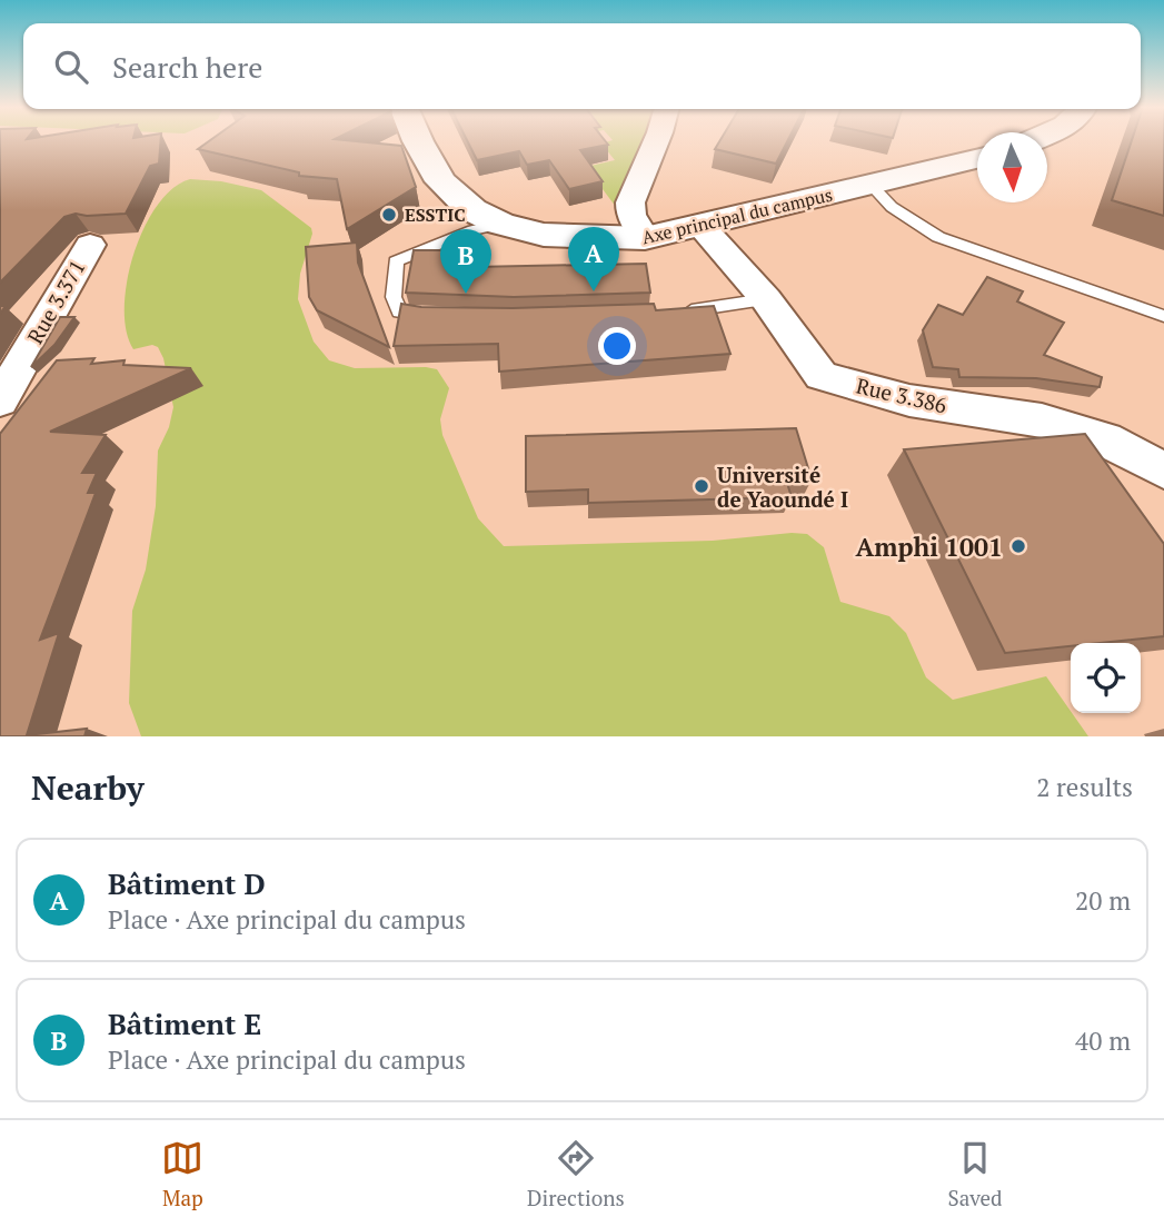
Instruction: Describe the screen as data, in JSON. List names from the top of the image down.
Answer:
{
  "streets": {
    "street": ["Axe principal du campus", "Rue 3.371", "Rue 3.386"]
  },
  "crossings": [
    ["Axe principal du campus", "Rue 3.386"]
  ],
  "places": ["ESSTIC", "Université de Yaoundé I", "Amphi 1001"],
  "north": "bottom",
  "page": {
    "search": "Search here",
    "pins": ["A", "B"],
    "heading": ["Nearby", "2 results"],
    "list": [
      {
        "mark": "A",
        "name": "Bâtiment D",
        "note": "Place · Axe principal du campus",
        "value": "20 m"
      },
      {
        "mark": "B",
        "name": "Bâtiment E",
        "note": "Place · Axe principal du campus",
        "value": "40 m"
      }
    ],
    "nav": ["Map", "Directions", "Saved"]
  }
}
